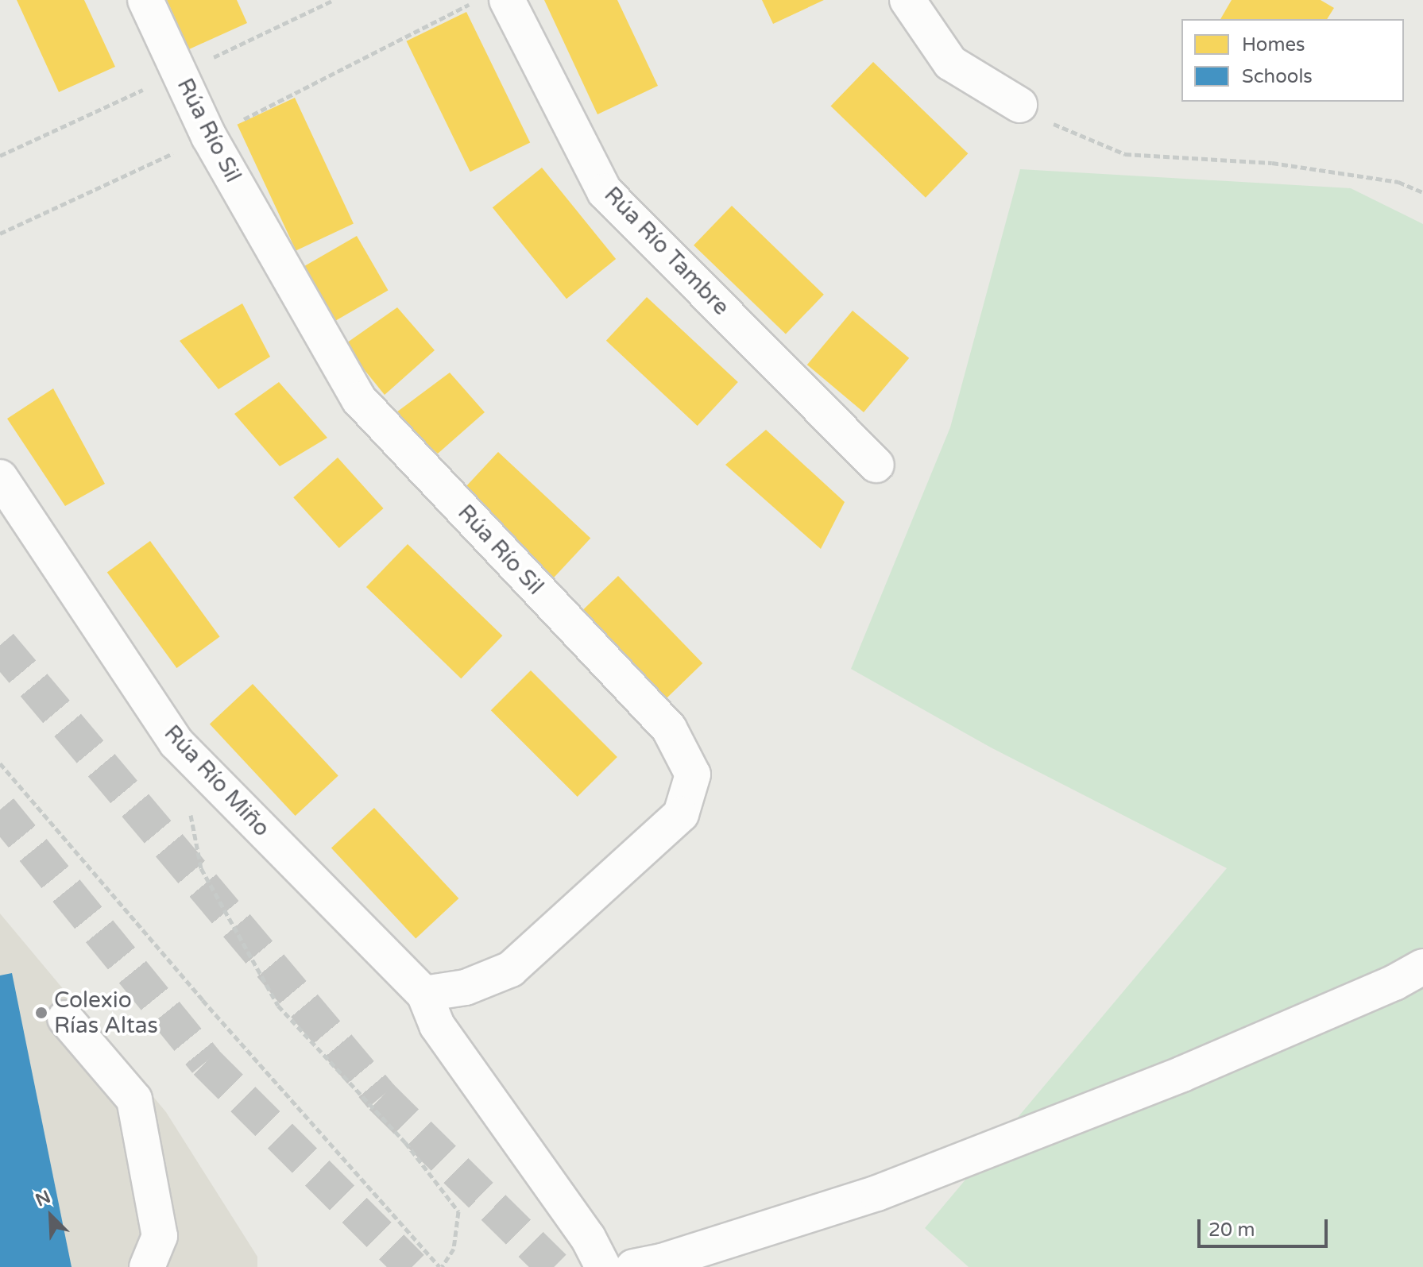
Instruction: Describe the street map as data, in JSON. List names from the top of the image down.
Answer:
{
  "streets": {
    "street": ["Rúa Río Sil", "Rúa Río Tambre", "Rúa Río Miño"]
  },
  "crossings": [
    ["Rúa Río Sil", "Rúa Río Miño"]
  ],
  "places": ["Colexio Rías Altas"],
  "legend": ["Homes", "Schools"],
  "scale_bar": "20 m",
  "north": "top left"
}
